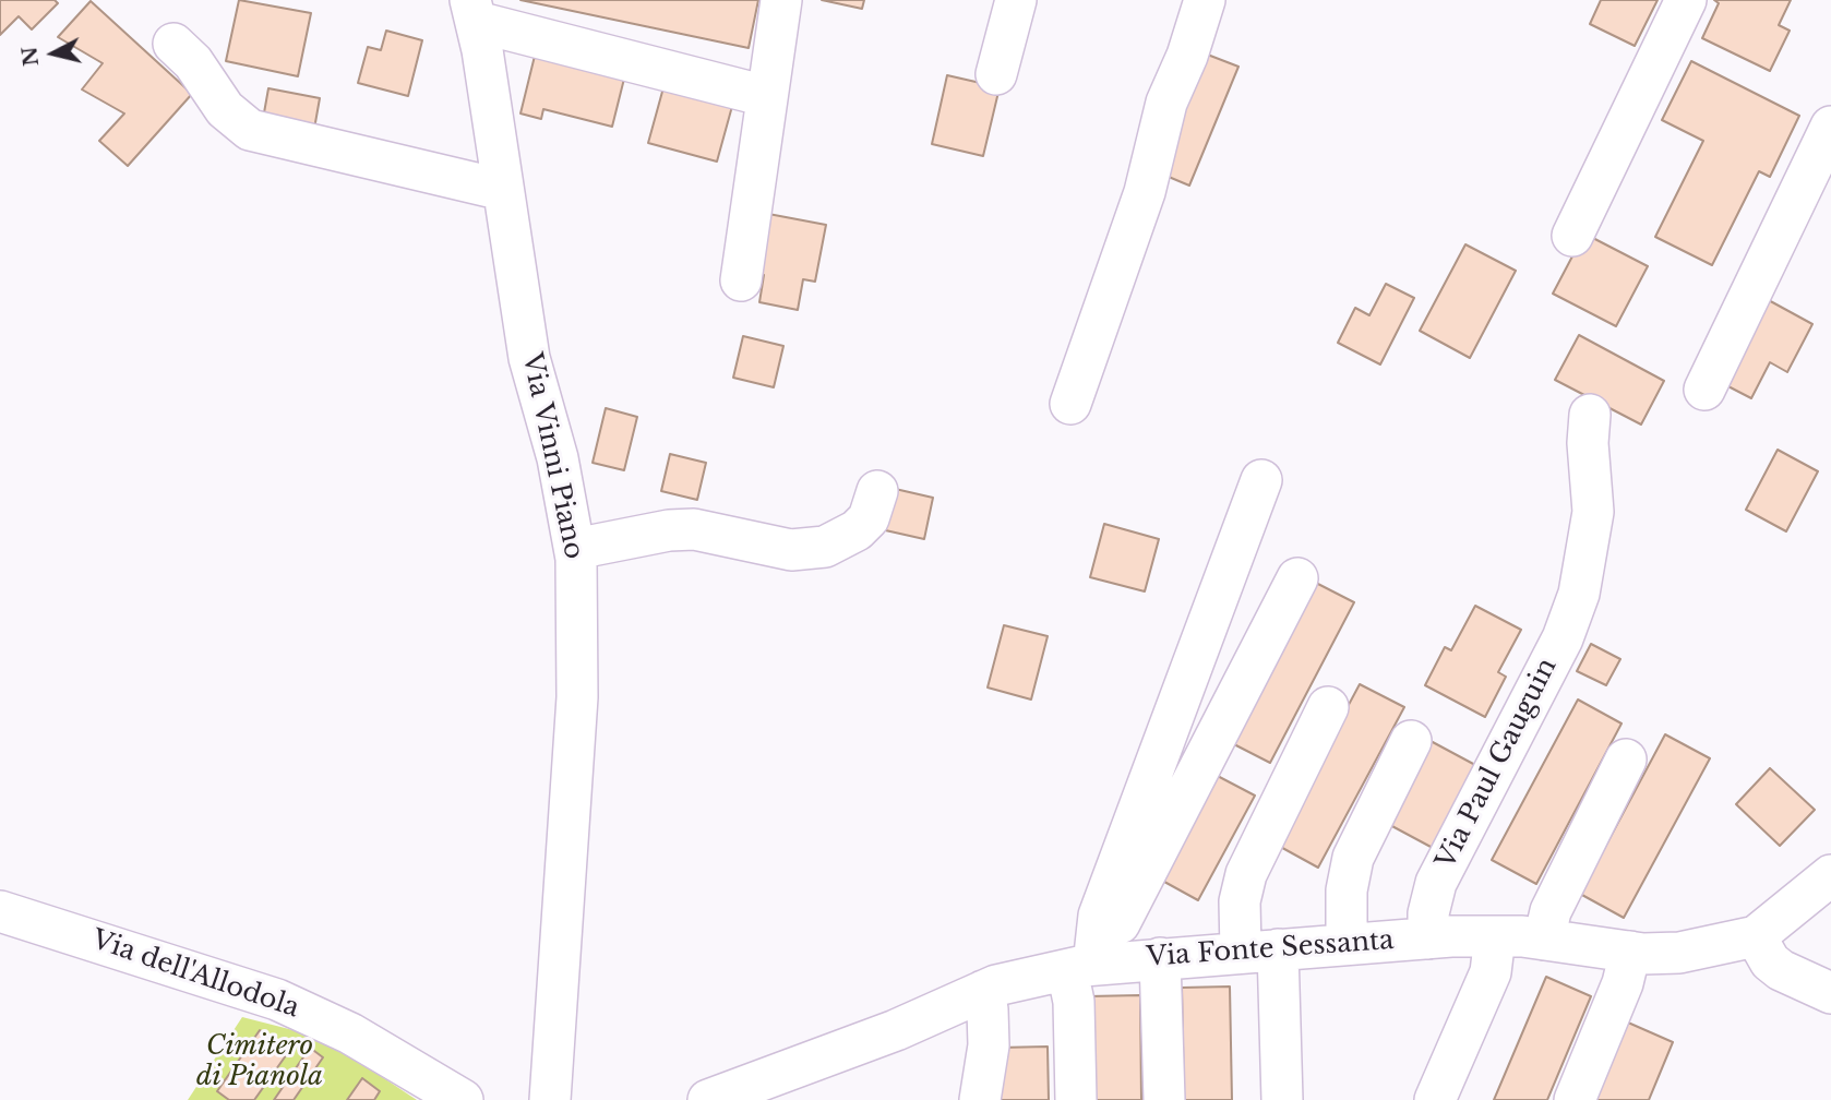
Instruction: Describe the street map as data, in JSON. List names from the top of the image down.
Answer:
{
  "streets": {
    "street": [
      "Via Vinni Piano",
      "Via Paul Gauguin",
      "Via Fonte Sessanta",
      "Via dell'Allodola"
    ]
  },
  "crossings": [
    ["Via Paul Gauguin", "Via Fonte Sessanta"]
  ],
  "parks": ["Cimitero di Pianola"],
  "north": "left"
}
